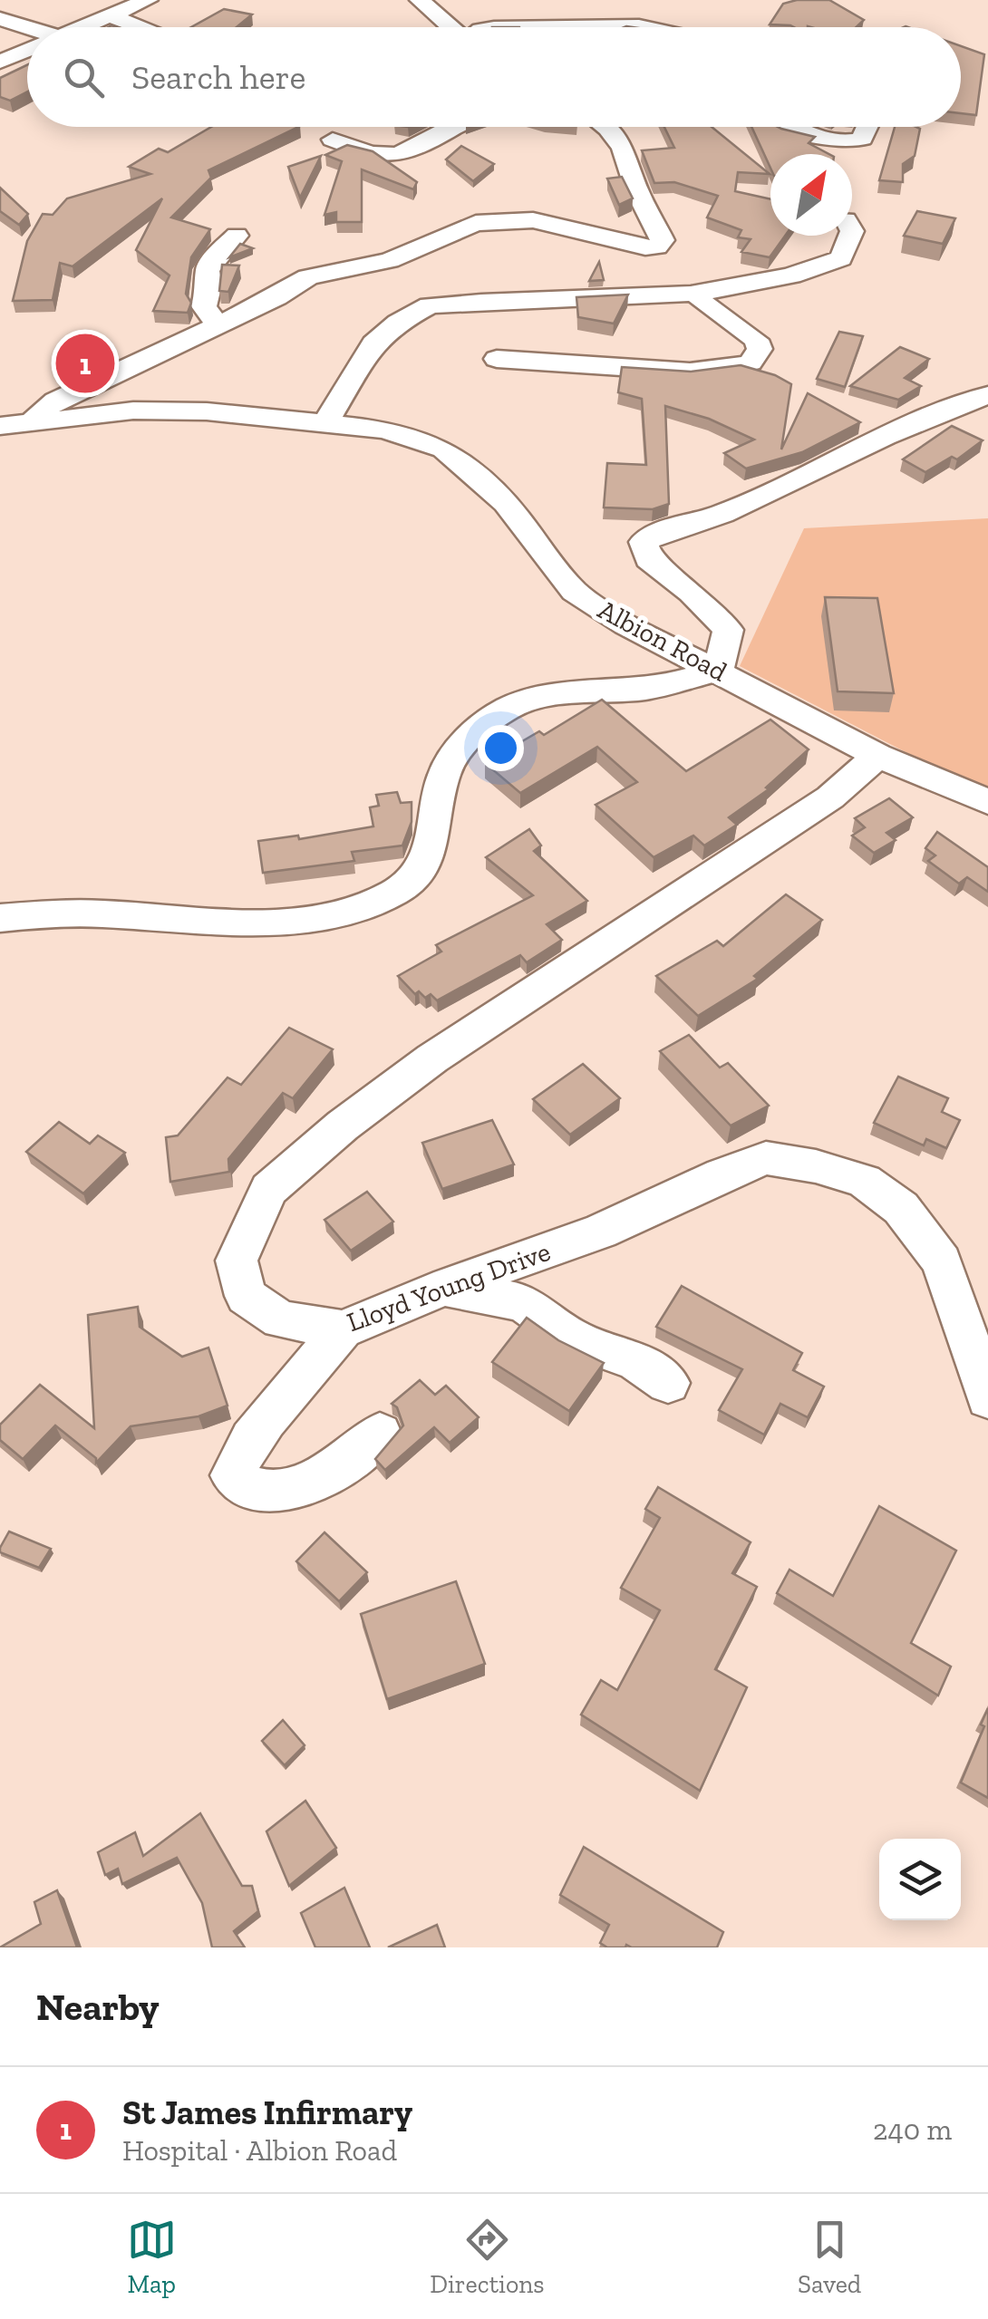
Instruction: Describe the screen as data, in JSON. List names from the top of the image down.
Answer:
{
  "streets": {
    "street": ["Albion Road", "Lloyd Young Drive"]
  },
  "crossings": [
    ["Albion Road", "Lloyd Young Drive"]
  ],
  "north": "top right",
  "page": {
    "search": "Search here",
    "pins": "1",
    "heading": "Nearby",
    "list": [
      {
        "mark": "1",
        "name": "St James Infirmary",
        "note": "Hospital · Albion Road",
        "value": "240 m"
      }
    ],
    "nav": ["Map", "Directions", "Saved"]
  }
}
